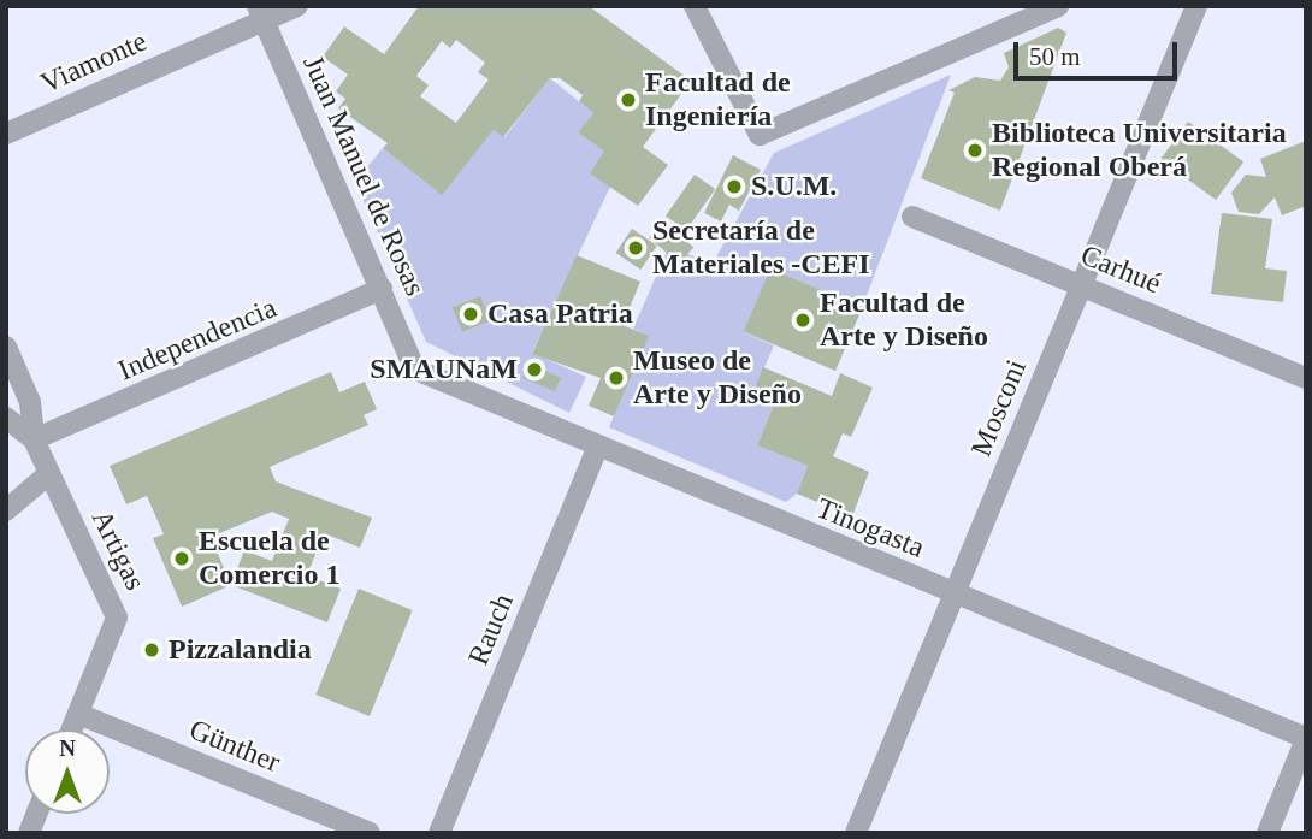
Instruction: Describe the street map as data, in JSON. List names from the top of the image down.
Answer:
{
  "streets": {
    "street": [
      "Viamonte",
      "Juan Manuel de Rosas",
      "Carhué",
      "Independencia",
      "Mosconi",
      "Tinogasta",
      "Artigas",
      "Rauch",
      "Günther"
    ]
  },
  "crossings": [
    ["Viamonte", "Juan Manuel de Rosas"],
    ["Juan Manuel de Rosas", "Independencia"],
    ["Juan Manuel de Rosas", "Tinogasta"],
    ["Carhué", "Mosconi"],
    ["Independencia", "Artigas"],
    ["Mosconi", "Tinogasta"],
    ["Tinogasta", "Rauch"],
    ["Artigas", "Günther"]
  ],
  "places": [
    "Facultad de Ingeniería",
    "Biblioteca Universitaria Regional Oberá",
    "S.U.M.",
    "Secretaría de Materiales -CEFI",
    "Casa Patria",
    "Facultad de Arte y Diseño",
    "SMAUNaM",
    "Museo de Arte y Diseño",
    "Escuela de Comercio 1",
    "Pizzalandia"
  ],
  "scale_bar": "50 m",
  "north": "top"
}
